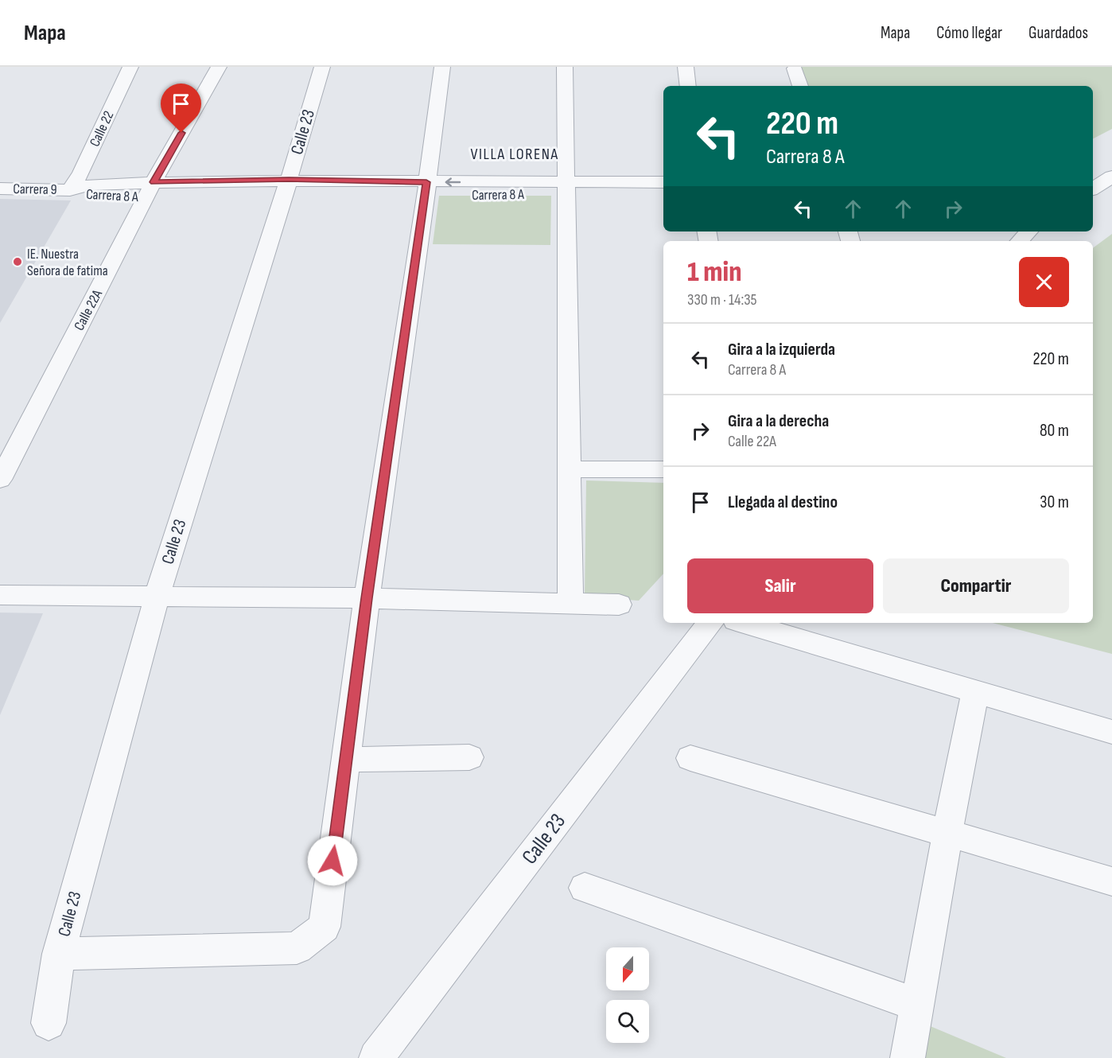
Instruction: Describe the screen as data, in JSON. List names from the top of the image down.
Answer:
{
  "streets": {
    "street": [
      "Calle 22",
      "Calle 23",
      "Carrera 9",
      "Carrera 8 A",
      "Calle 22A"
    ]
  },
  "crossings": [
    ["Calle 22", "Carrera 9"],
    ["Calle 22", "Carrera 8 A"],
    ["Calle 23", "Carrera 8 A"],
    ["Carrera 9", "Carrera 8 A"],
    ["Carrera 8 A", "Calle 22A"]
  ],
  "districts": ["VILLA LORENA"],
  "places": ["IE. Nuestra Señora de fatima"],
  "north": "bottom",
  "page": {
    "header": "Mapa",
    "nav": ["Mapa", "Cómo llegar", "Guardados"],
    "turn": ["220 m", "Carrera 8 A"],
    "heading": ["1 min", "330 m · 14:35"],
    "list": [
      {
        "name": "Gira a la izquierda",
        "note": "Carrera 8 A",
        "value": "220 m"
      },
      {
        "name": "Gira a la derecha",
        "note": "Calle 22A",
        "value": "80 m"
      },
      {
        "name": "Llegada al destino",
        "value": "30 m"
      }
    ],
    "buttons": ["Salir", "Compartir"]
  }
}
